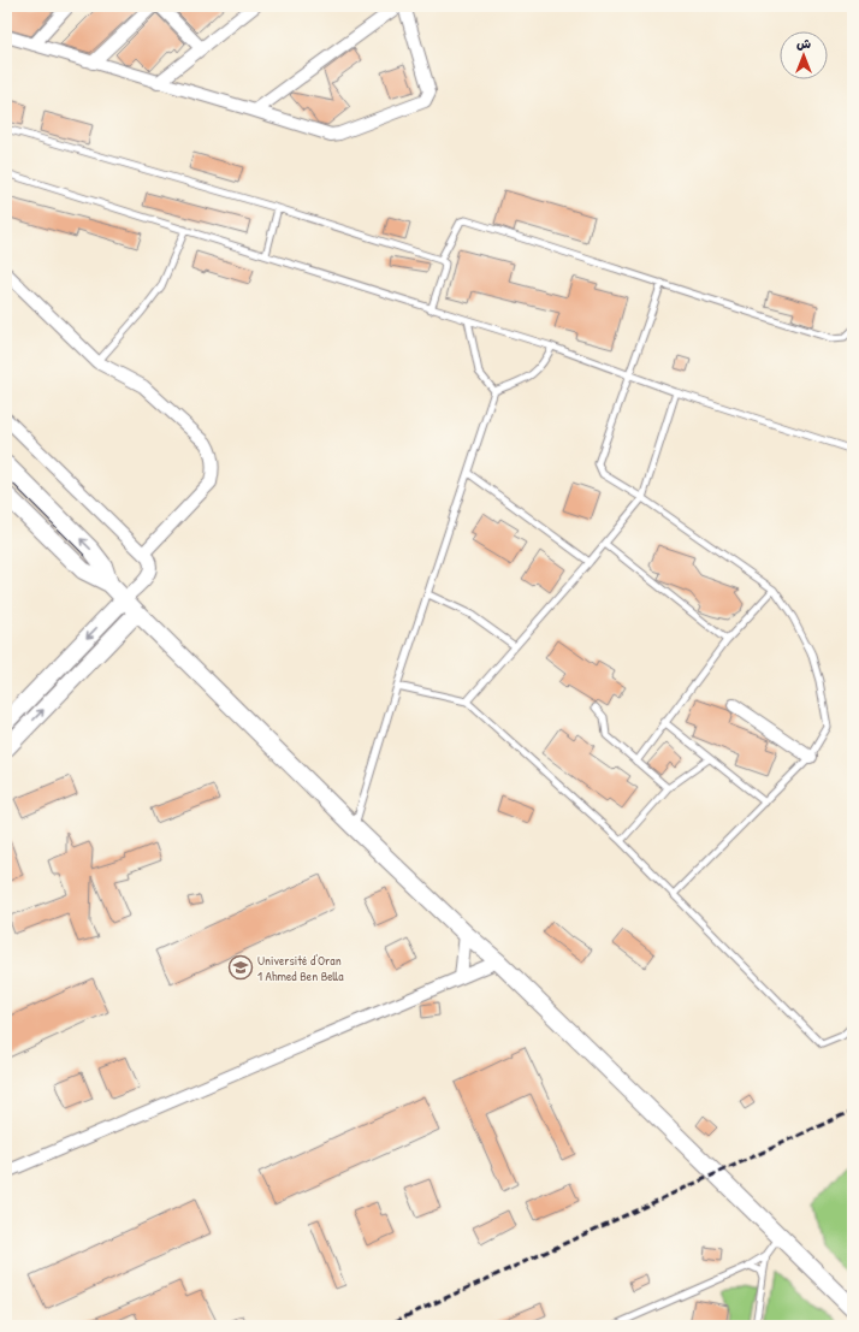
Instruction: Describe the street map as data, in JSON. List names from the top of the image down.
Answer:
{
  "places": {
    "school or university": ["Université d'Oran 1 Ahmed Ben Bella"]
  },
  "north": "top"
}
